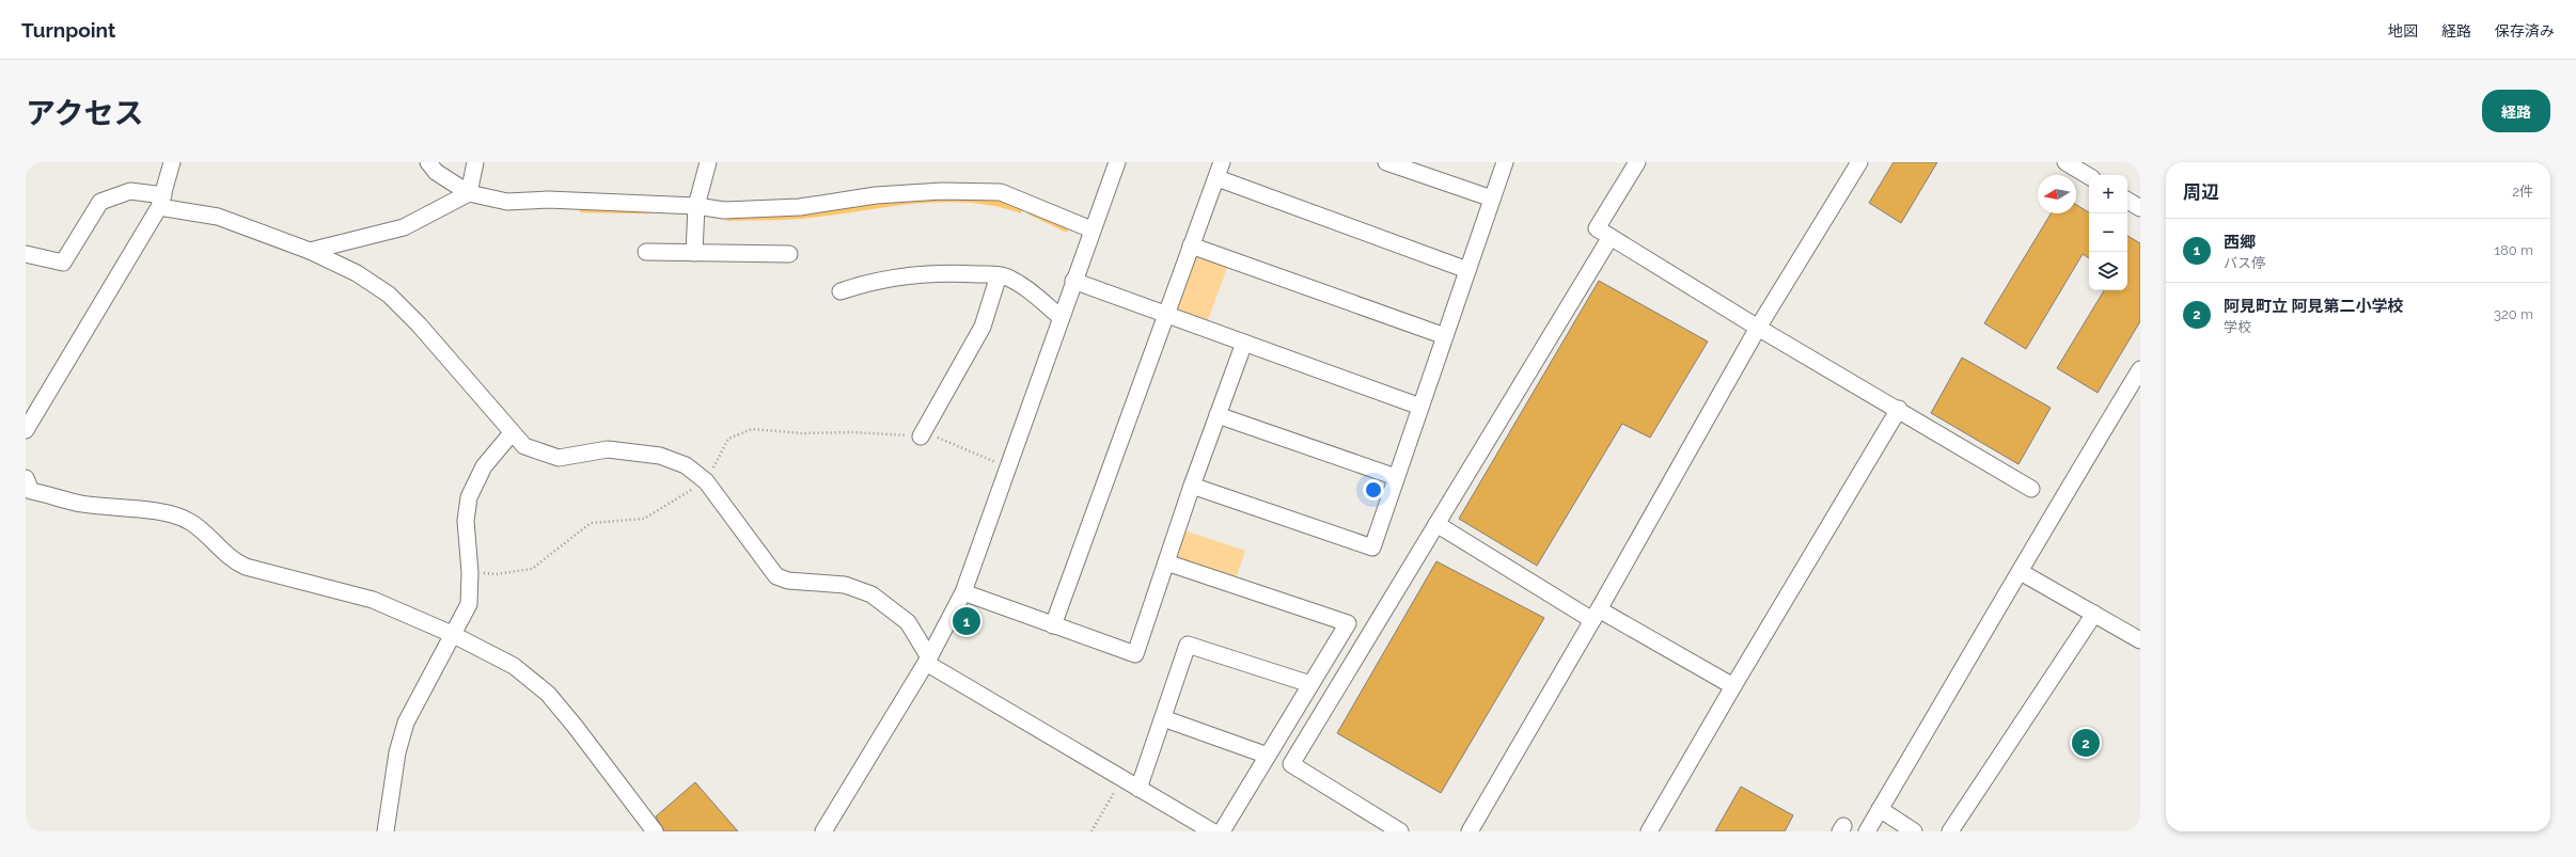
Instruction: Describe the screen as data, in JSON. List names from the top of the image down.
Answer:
{
  "north": "left",
  "page": {
    "header": "Turnpoint",
    "nav": ["地図", "経路", "保存済み"],
    "title": "アクセス",
    "buttons": "経路",
    "heading": ["周辺", "2件"],
    "map_buttons": ["+", "−"],
    "list": [
      {
        "mark": "1",
        "name": "西郷",
        "note": "バス停",
        "value": "180 m"
      },
      {
        "mark": "2",
        "name": "阿見町立 阿見第二小学校",
        "note": "学校",
        "value": "320 m"
      }
    ],
    "pins": ["1", "2"]
  }
}
